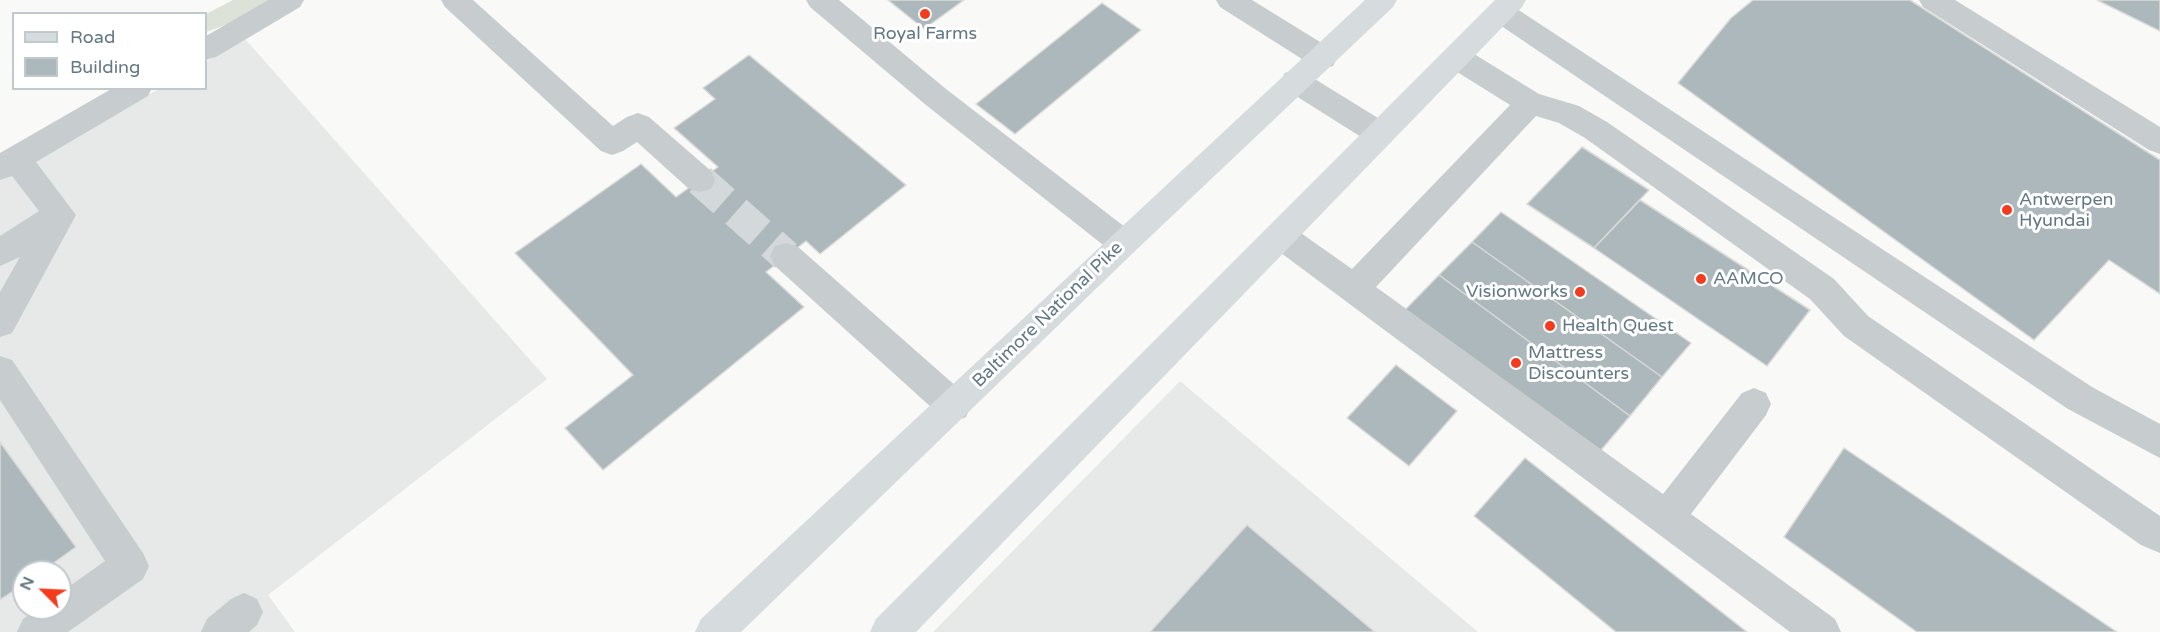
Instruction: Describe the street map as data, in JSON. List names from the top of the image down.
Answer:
{
  "streets": {
    "main road": ["Baltimore National Pike"]
  },
  "places": [
    "Royal Farms",
    "Antwerpen Hyundai",
    "AAMCO",
    "Visionworks",
    "Health Quest",
    "Mattress Discounters"
  ],
  "legend": ["Road", "Building"],
  "north": "top left"
}
